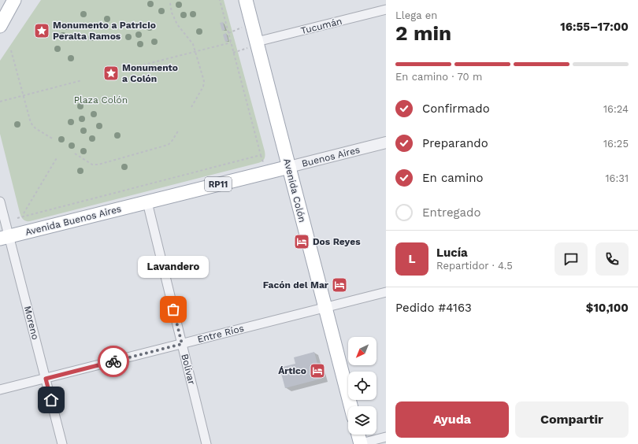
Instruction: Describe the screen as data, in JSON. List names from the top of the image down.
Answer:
{
  "streets": {
    "main road": [
      "Buenos Aires",
      "RP11",
      "Avenida Colón",
      "Avenida Buenos Aires"
    ],
    "street": [
      "Tucumán",
      "Moreno",
      "Entre Ríos",
      "Bolívar"
    ]
  },
  "crossings": [
    ["Tucumán", "Avenida Colón"],
    ["Buenos Aires", "Avenida Colón"],
    ["Buenos Aires", "Avenida Buenos Aires"],
    ["Buenos Aires", "Bolívar"],
    ["Avenida Colón", "Entre Ríos"],
    ["Avenida Buenos Aires", "Moreno"],
    ["Avenida Buenos Aires", "Bolívar"],
    ["Moreno", "Entre Ríos"],
    ["Entre Ríos", "Bolívar"]
  ],
  "parks": ["Plaza Colón"],
  "places": {
    "place": ["Monumento a Patricio Peralta Ramos", "Monumento a Colón"],
    "hotel": ["Dos Reyes", "Facón del Mar", "Ártico"],
    "other": ["Lavandero"]
  },
  "north": "bottom left",
  "page": {
    "heading": ["2 min", "Llega en", "16:55–17:00"],
    "panel": [
      "Lucía",
      "Repartidor · 4.5",
      "Pedido #4163",
      "$10,100"
    ],
    "bar": "En camino · 70 m",
    "list": [
      ["Confirmado", "16:24"],
      ["Preparando", "16:25"],
      ["En camino", "16:31"],
      "Entregado"
    ],
    "round": "L",
    "bubble": "Lavandero",
    "buttons": ["Ayuda", "Compartir"]
  }
}
